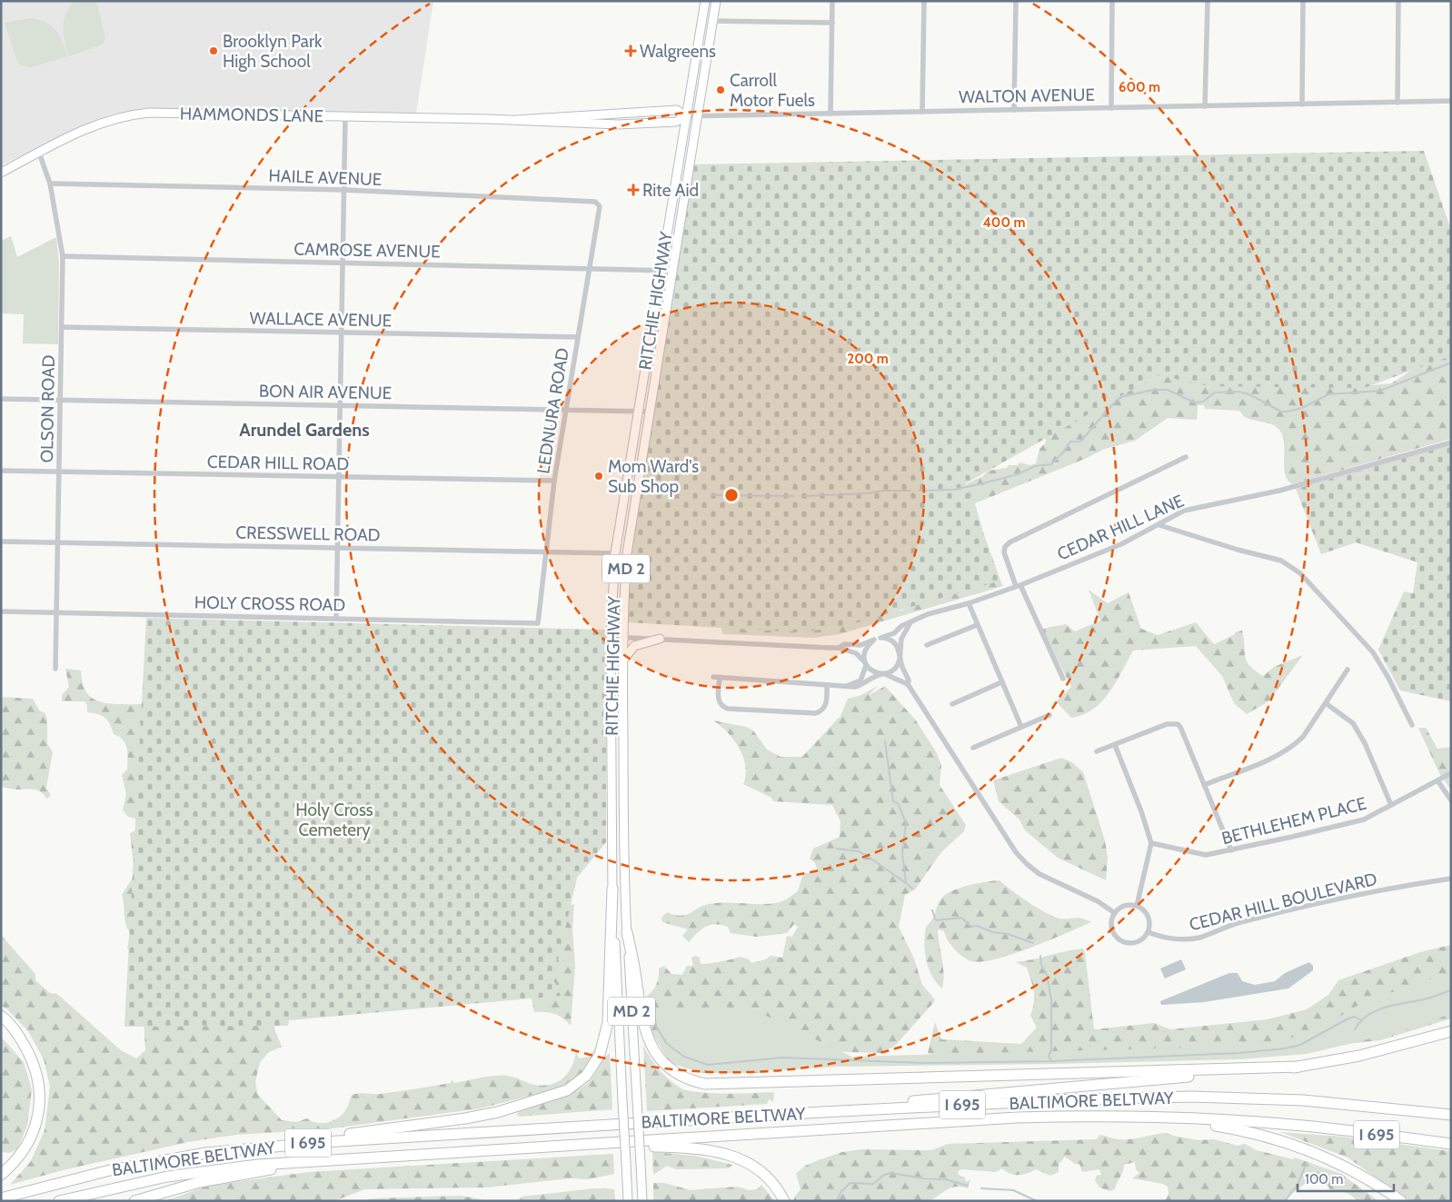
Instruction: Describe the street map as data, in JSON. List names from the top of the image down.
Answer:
{
  "streets": {
    "highway": ["BALTIMORE BELTWAY", "I 695"],
    "main road": ["HAMMONDS LANE", "RITCHIE HIGHWAY", "MD 2"],
    "street": [
      "WALTON AVENUE",
      "HAILE AVENUE",
      "CAMROSE AVENUE",
      "WALLACE AVENUE",
      "BON AIR AVENUE",
      "OLSON ROAD",
      "LEDNURA ROAD",
      "CEDAR HILL ROAD",
      "CEDAR HILL LANE",
      "CRESSWELL ROAD",
      "HOLY CROSS ROAD",
      "BETHLEHEM PLACE",
      "CEDAR HILL BOULEVARD"
    ]
  },
  "crossings": [
    ["WALTON AVENUE", "HAMMONDS LANE"],
    ["WALTON AVENUE", "RITCHIE HIGHWAY"],
    ["HAMMONDS LANE", "RITCHIE HIGHWAY"],
    ["HAMMONDS LANE", "OLSON ROAD"],
    ["HAILE AVENUE", "OLSON ROAD"],
    ["HAILE AVENUE", "LEDNURA ROAD"],
    ["CAMROSE AVENUE", "RITCHIE HIGHWAY"],
    ["CAMROSE AVENUE", "OLSON ROAD"],
    ["CAMROSE AVENUE", "LEDNURA ROAD"],
    ["RITCHIE HIGHWAY", "BON AIR AVENUE"],
    ["RITCHIE HIGHWAY", "CRESSWELL ROAD"],
    ["WALLACE AVENUE", "OLSON ROAD"],
    ["WALLACE AVENUE", "LEDNURA ROAD"],
    ["BON AIR AVENUE", "OLSON ROAD"],
    ["BON AIR AVENUE", "LEDNURA ROAD"],
    ["OLSON ROAD", "CEDAR HILL ROAD"],
    ["OLSON ROAD", "CRESSWELL ROAD"],
    ["OLSON ROAD", "HOLY CROSS ROAD"],
    ["LEDNURA ROAD", "CEDAR HILL ROAD"],
    ["LEDNURA ROAD", "CRESSWELL ROAD"],
    ["LEDNURA ROAD", "HOLY CROSS ROAD"]
  ],
  "districts": ["Arundel Gardens"],
  "parks": ["Holy Cross Cemetery"],
  "places": {
    "other": ["Brooklyn Park High School", "Carroll Motor Fuels", "Mom Ward's Sub Shop"],
    "health": ["Walgreens", "Rite Aid"]
  },
  "scale_bar": "100 m",
  "rings": ["600 m", "400 m", "200 m"]
}
